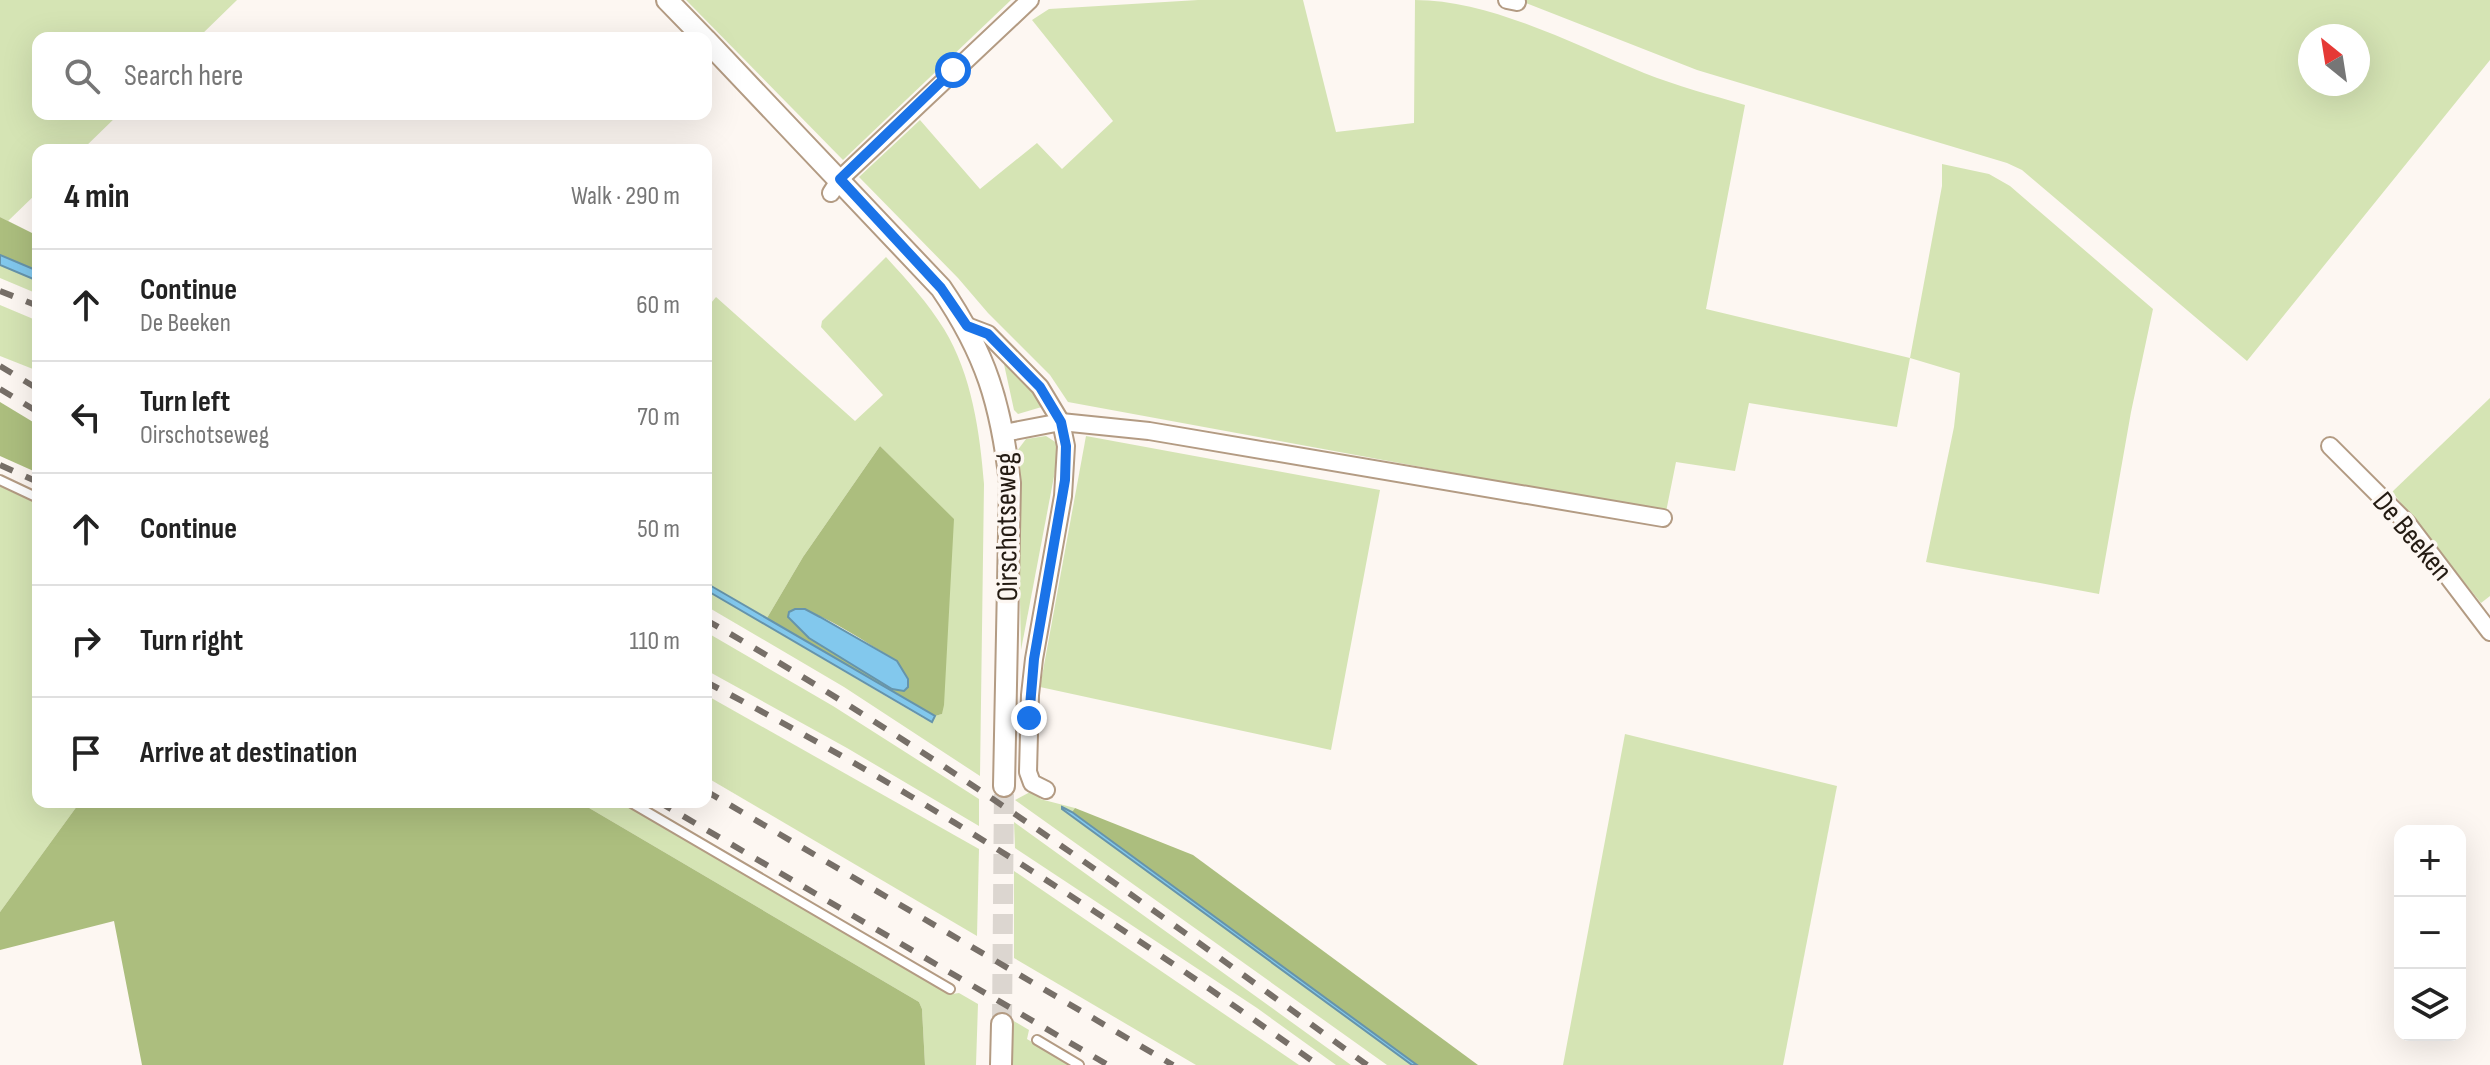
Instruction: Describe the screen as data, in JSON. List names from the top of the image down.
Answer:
{
  "streets": {
    "street": ["Oirschotseweg", "De Beeken"]
  },
  "north": "top left",
  "page": {
    "search": "Search here",
    "heading": ["4 min", "Walk · 290 m"],
    "list": [
      ["Continue", "De Beeken", "60 m"],
      ["Turn left", "Oirschotseweg", "70 m"],
      ["Continue", "50 m"],
      ["Turn right", "110 m"],
      "Arrive at destination"
    ],
    "map_buttons": ["+", "−"]
  }
}
